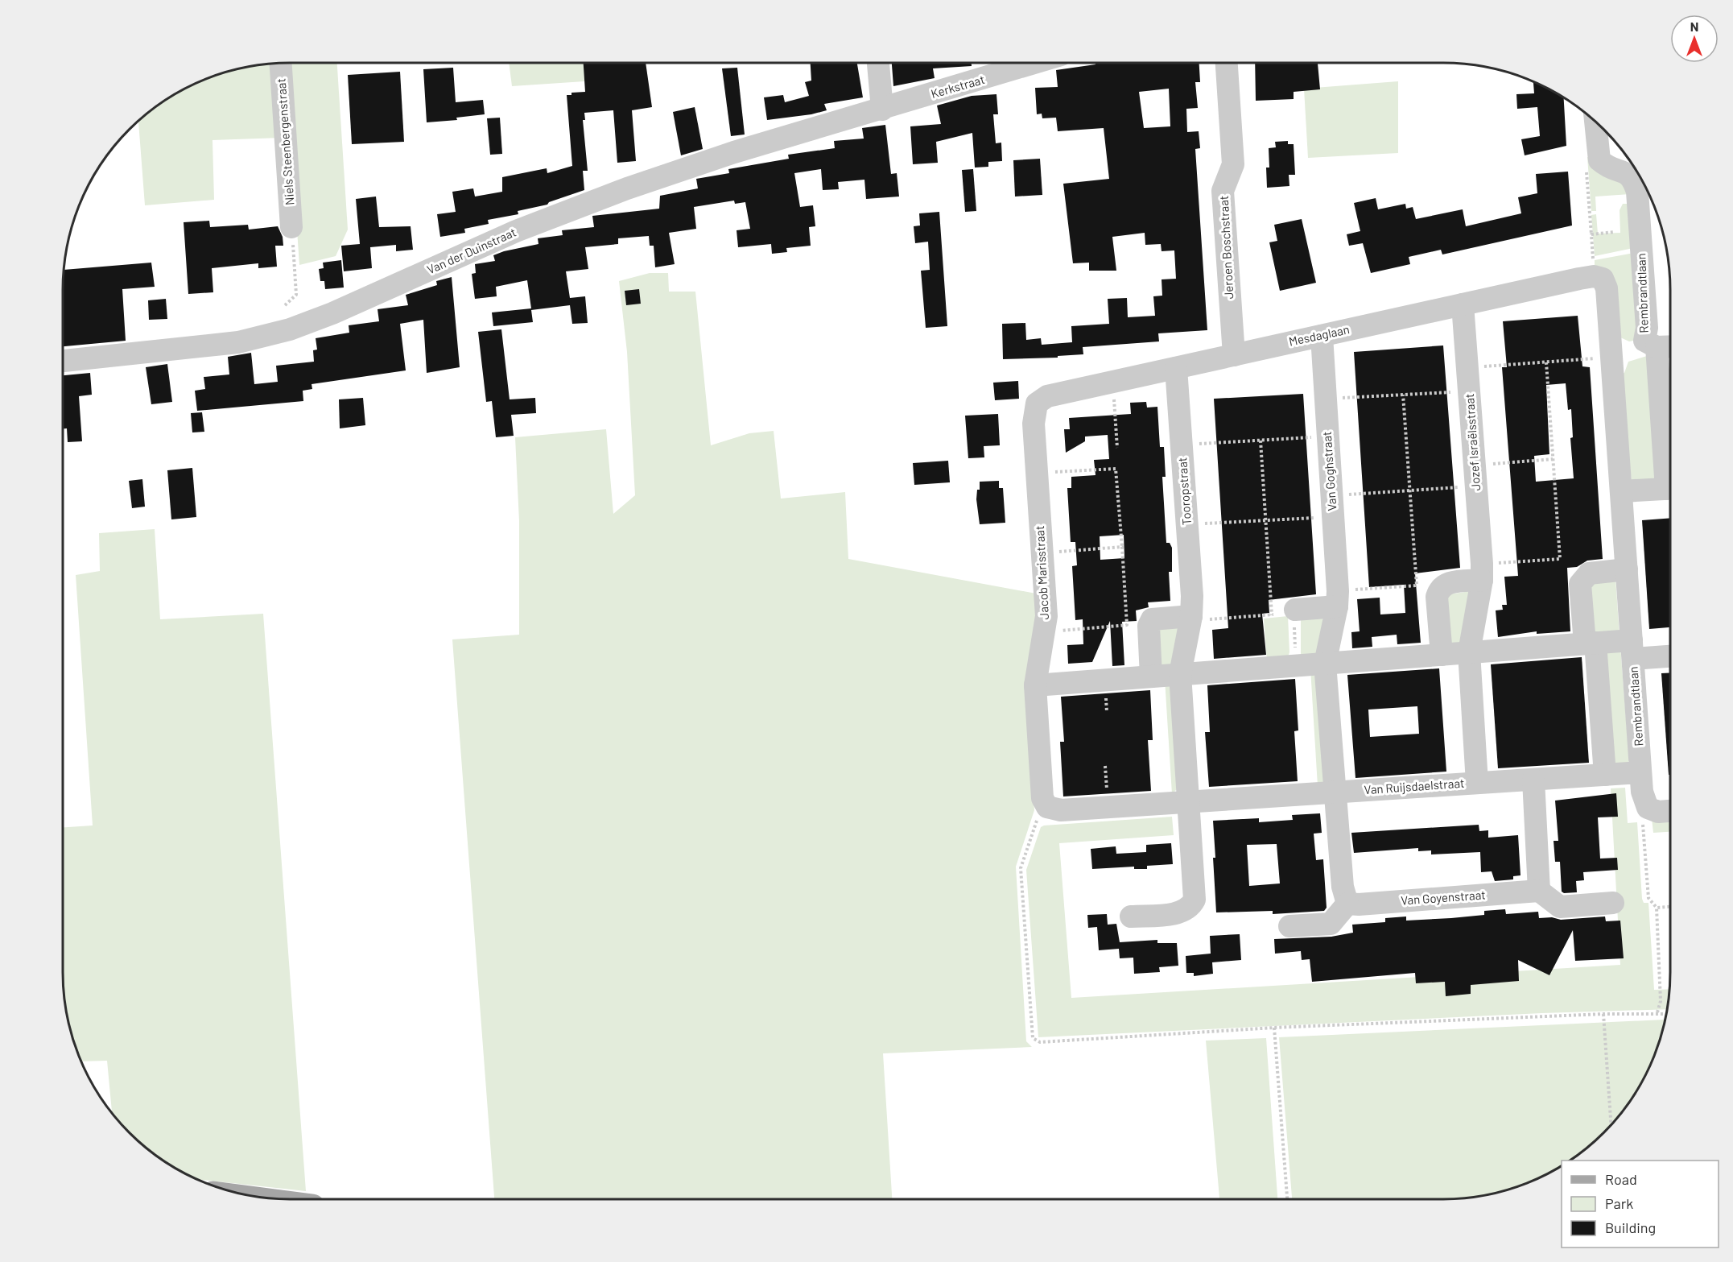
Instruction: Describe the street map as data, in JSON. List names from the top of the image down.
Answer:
{
  "streets": {
    "street": [
      "Kerkstraat",
      "Niels Steenbergenstraat",
      "Jeroen Boschstraat",
      "Van der Duinstraat",
      "Rembrandtlaan",
      "Mesdaglaan",
      "Jozef Israëlsstraat",
      "Van Goghstraat",
      "Tooropstraat",
      "Jacob Marisstraat",
      "Van Ruijsdaelstraat",
      "Van Goyenstraat"
    ]
  },
  "crossings": [
    ["Kerkstraat", "Van der Duinstraat"],
    ["Jeroen Boschstraat", "Mesdaglaan"],
    ["Rembrandtlaan", "Mesdaglaan"],
    ["Rembrandtlaan", "Van Ruijsdaelstraat"],
    ["Mesdaglaan", "Jozef Israëlsstraat"],
    ["Mesdaglaan", "Van Goghstraat"],
    ["Mesdaglaan", "Tooropstraat"],
    ["Mesdaglaan", "Jacob Marisstraat"],
    ["Jozef Israëlsstraat", "Van Ruijsdaelstraat"],
    ["Van Goghstraat", "Van Ruijsdaelstraat"],
    ["Tooropstraat", "Van Ruijsdaelstraat"],
    ["Jacob Marisstraat", "Van Ruijsdaelstraat"]
  ],
  "legend": ["Road", "Park", "Building"],
  "north": "top"
}
